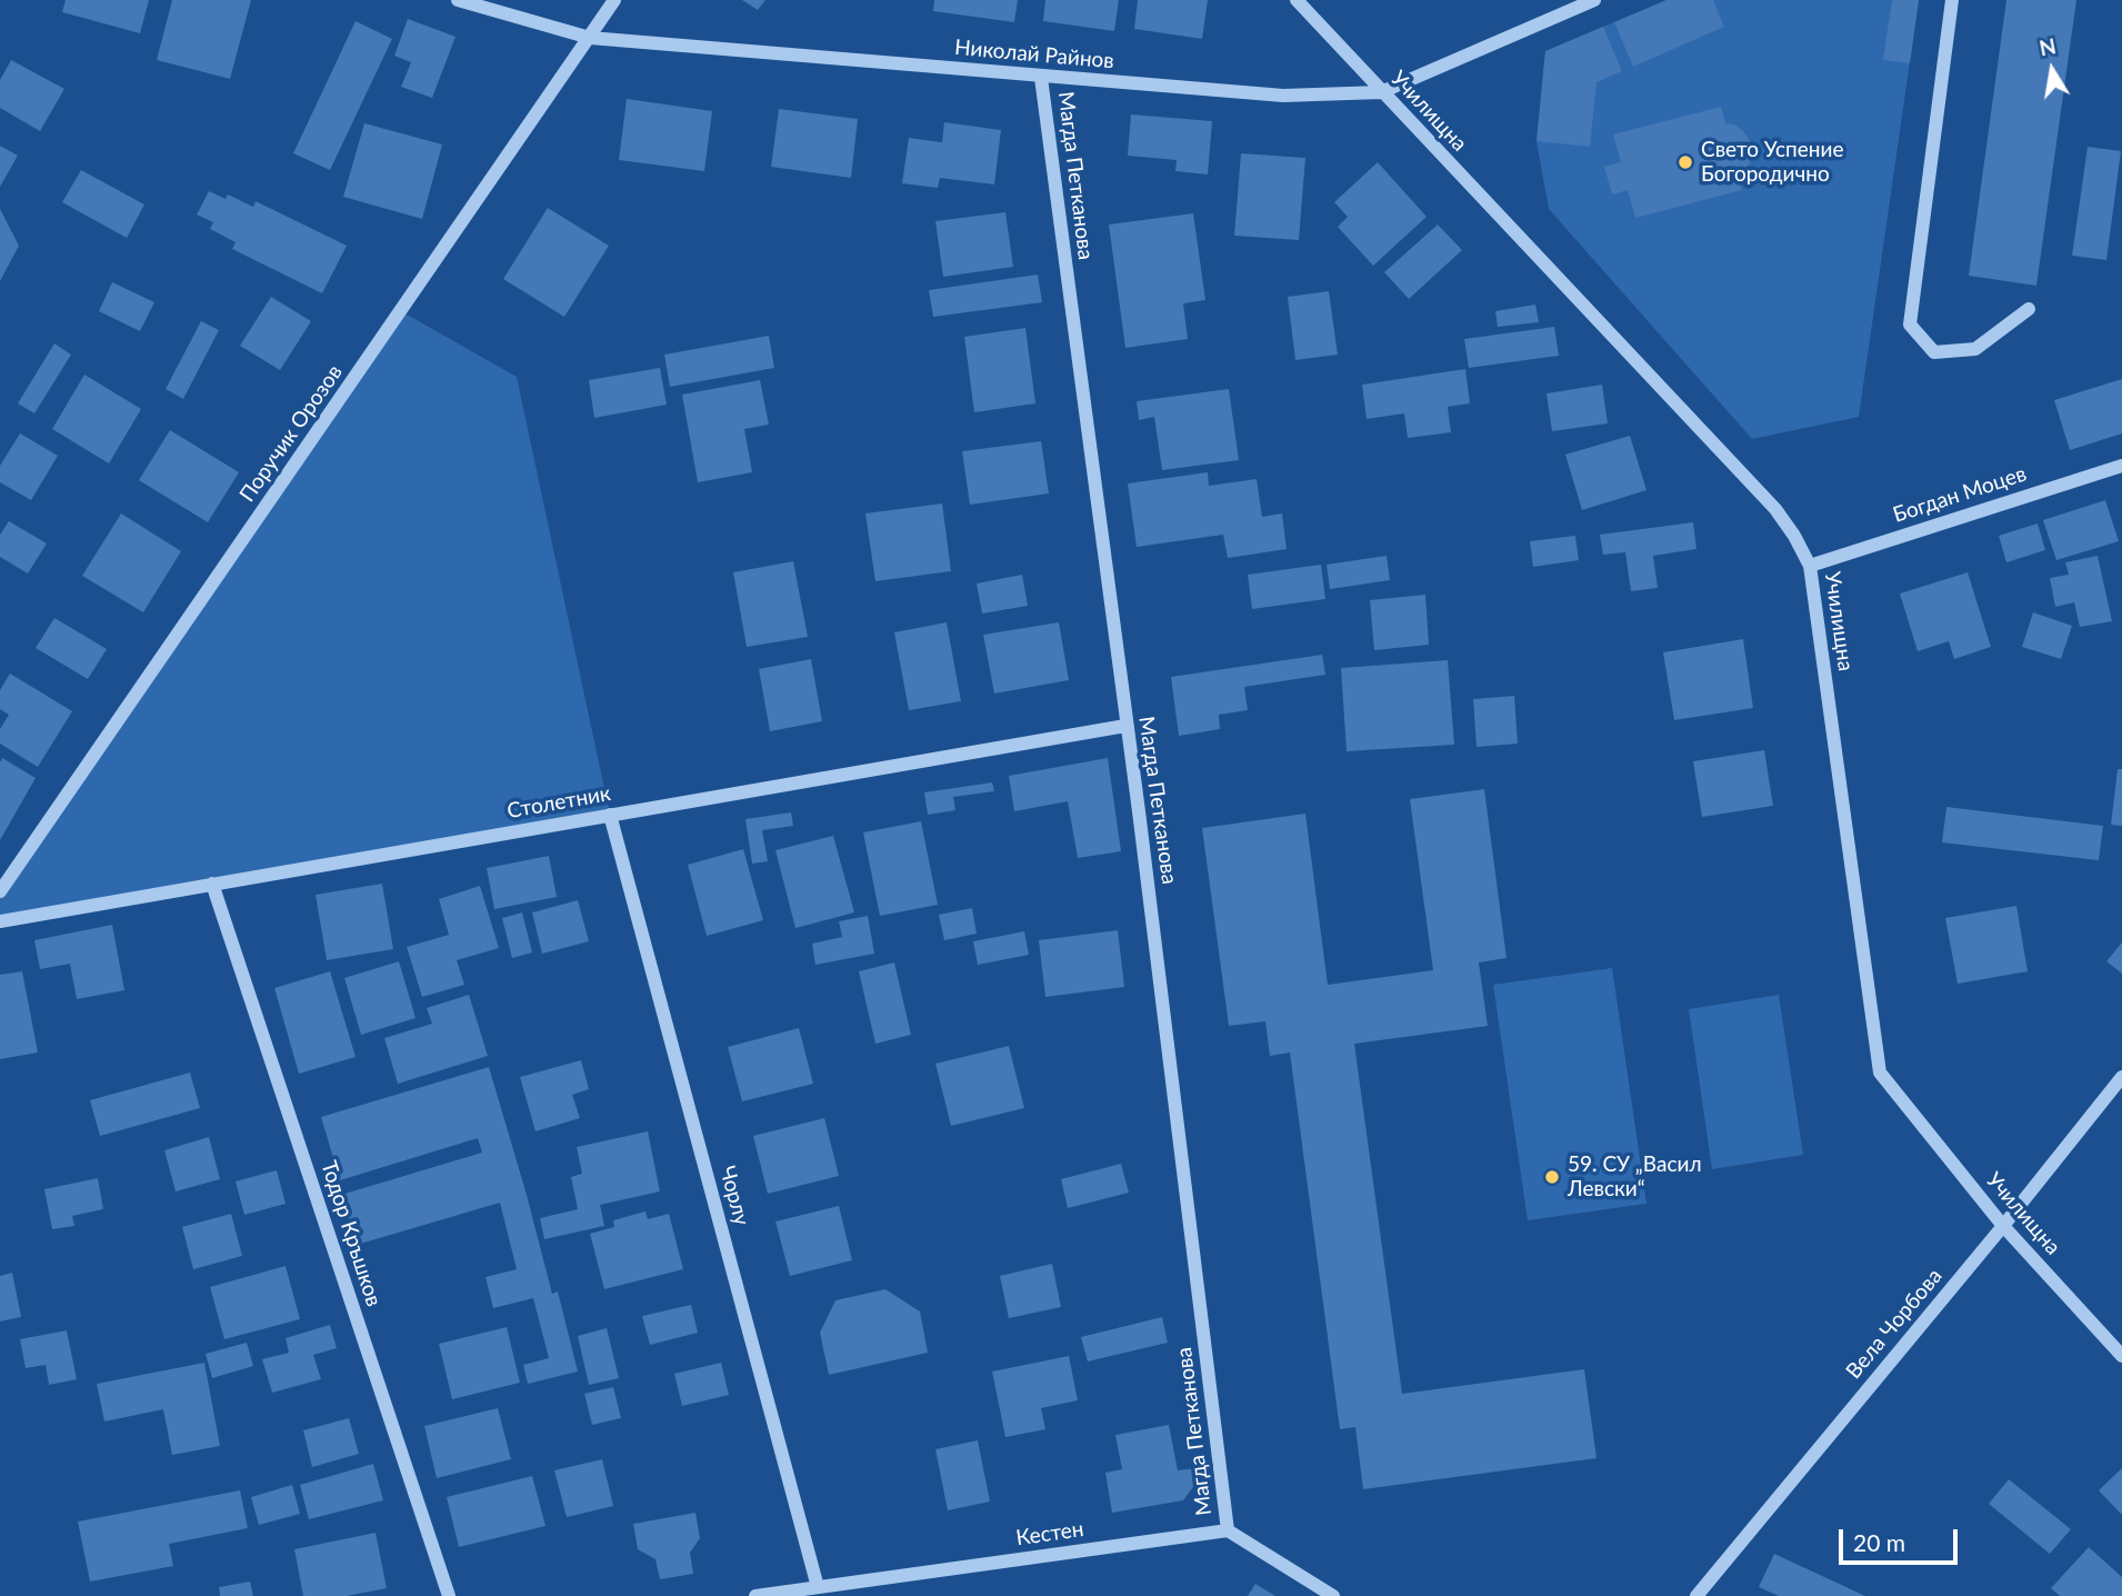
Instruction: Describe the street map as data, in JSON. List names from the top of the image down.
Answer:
{
  "streets": {
    "street": [
      "Николай Райнов",
      "Училищна",
      "Магда Петканова",
      "Поручик Орозов",
      "Богдан Моцев",
      "Столетник",
      "Чорлу",
      "Тодор Кръшков",
      "Вела Чорбова",
      "Кестен"
    ]
  },
  "crossings": [
    ["Николай Райнов", "Училищна"],
    ["Николай Райнов", "Магда Петканова"],
    ["Николай Райнов", "Поручик Орозов"],
    ["Училищна", "Богдан Моцев"],
    ["Училищна", "Вела Чорбова"],
    ["Магда Петканова", "Столетник"],
    ["Магда Петканова", "Кестен"],
    ["Столетник", "Чорлу"],
    ["Столетник", "Тодор Кръшков"],
    ["Чорлу", "Кестен"]
  ],
  "places": ["Свето Успение Богородично", "59. СУ „Васил Левски“"],
  "scale_bar": "20 m",
  "north": "top"
}
